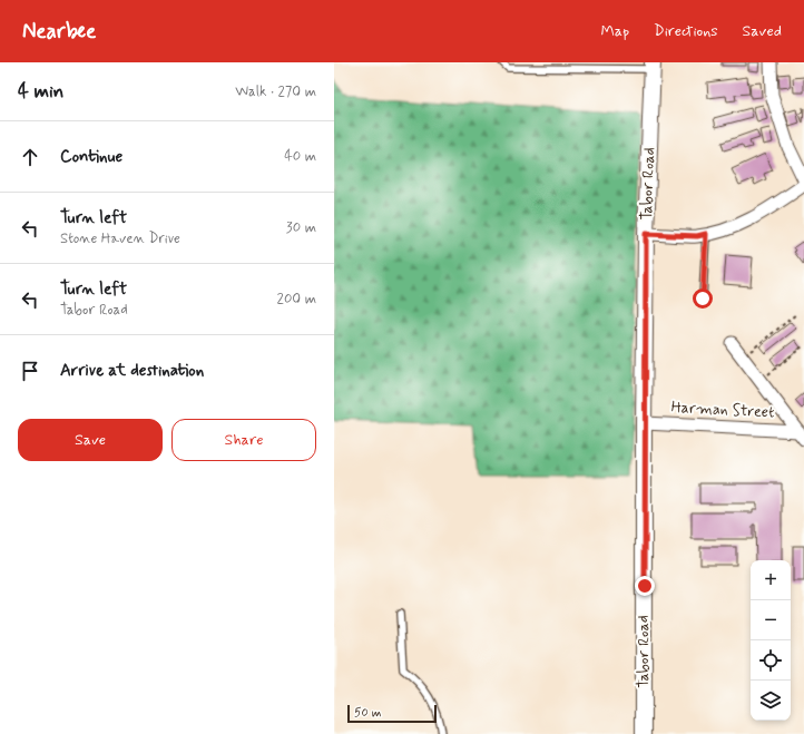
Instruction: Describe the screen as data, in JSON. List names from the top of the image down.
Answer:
{
  "streets": {
    "street": ["Tabor Road", "Harman Street"]
  },
  "crossings": [
    ["Tabor Road", "Harman Street"]
  ],
  "scale_bar": "50 m",
  "page": {
    "header": "Nearbee",
    "nav": ["Map", "Directions", "Saved"],
    "heading": ["4 min", "Walk · 270 m"],
    "list": [
      ["Continue", "40 m"],
      ["Turn left", "Stone Haven Drive", "30 m"],
      ["Turn left", "Tabor Road", "200 m"],
      "Arrive at destination"
    ],
    "buttons": ["Save", "Share"],
    "map_buttons": ["+", "−"],
    "scale": "50 m"
  }
}
